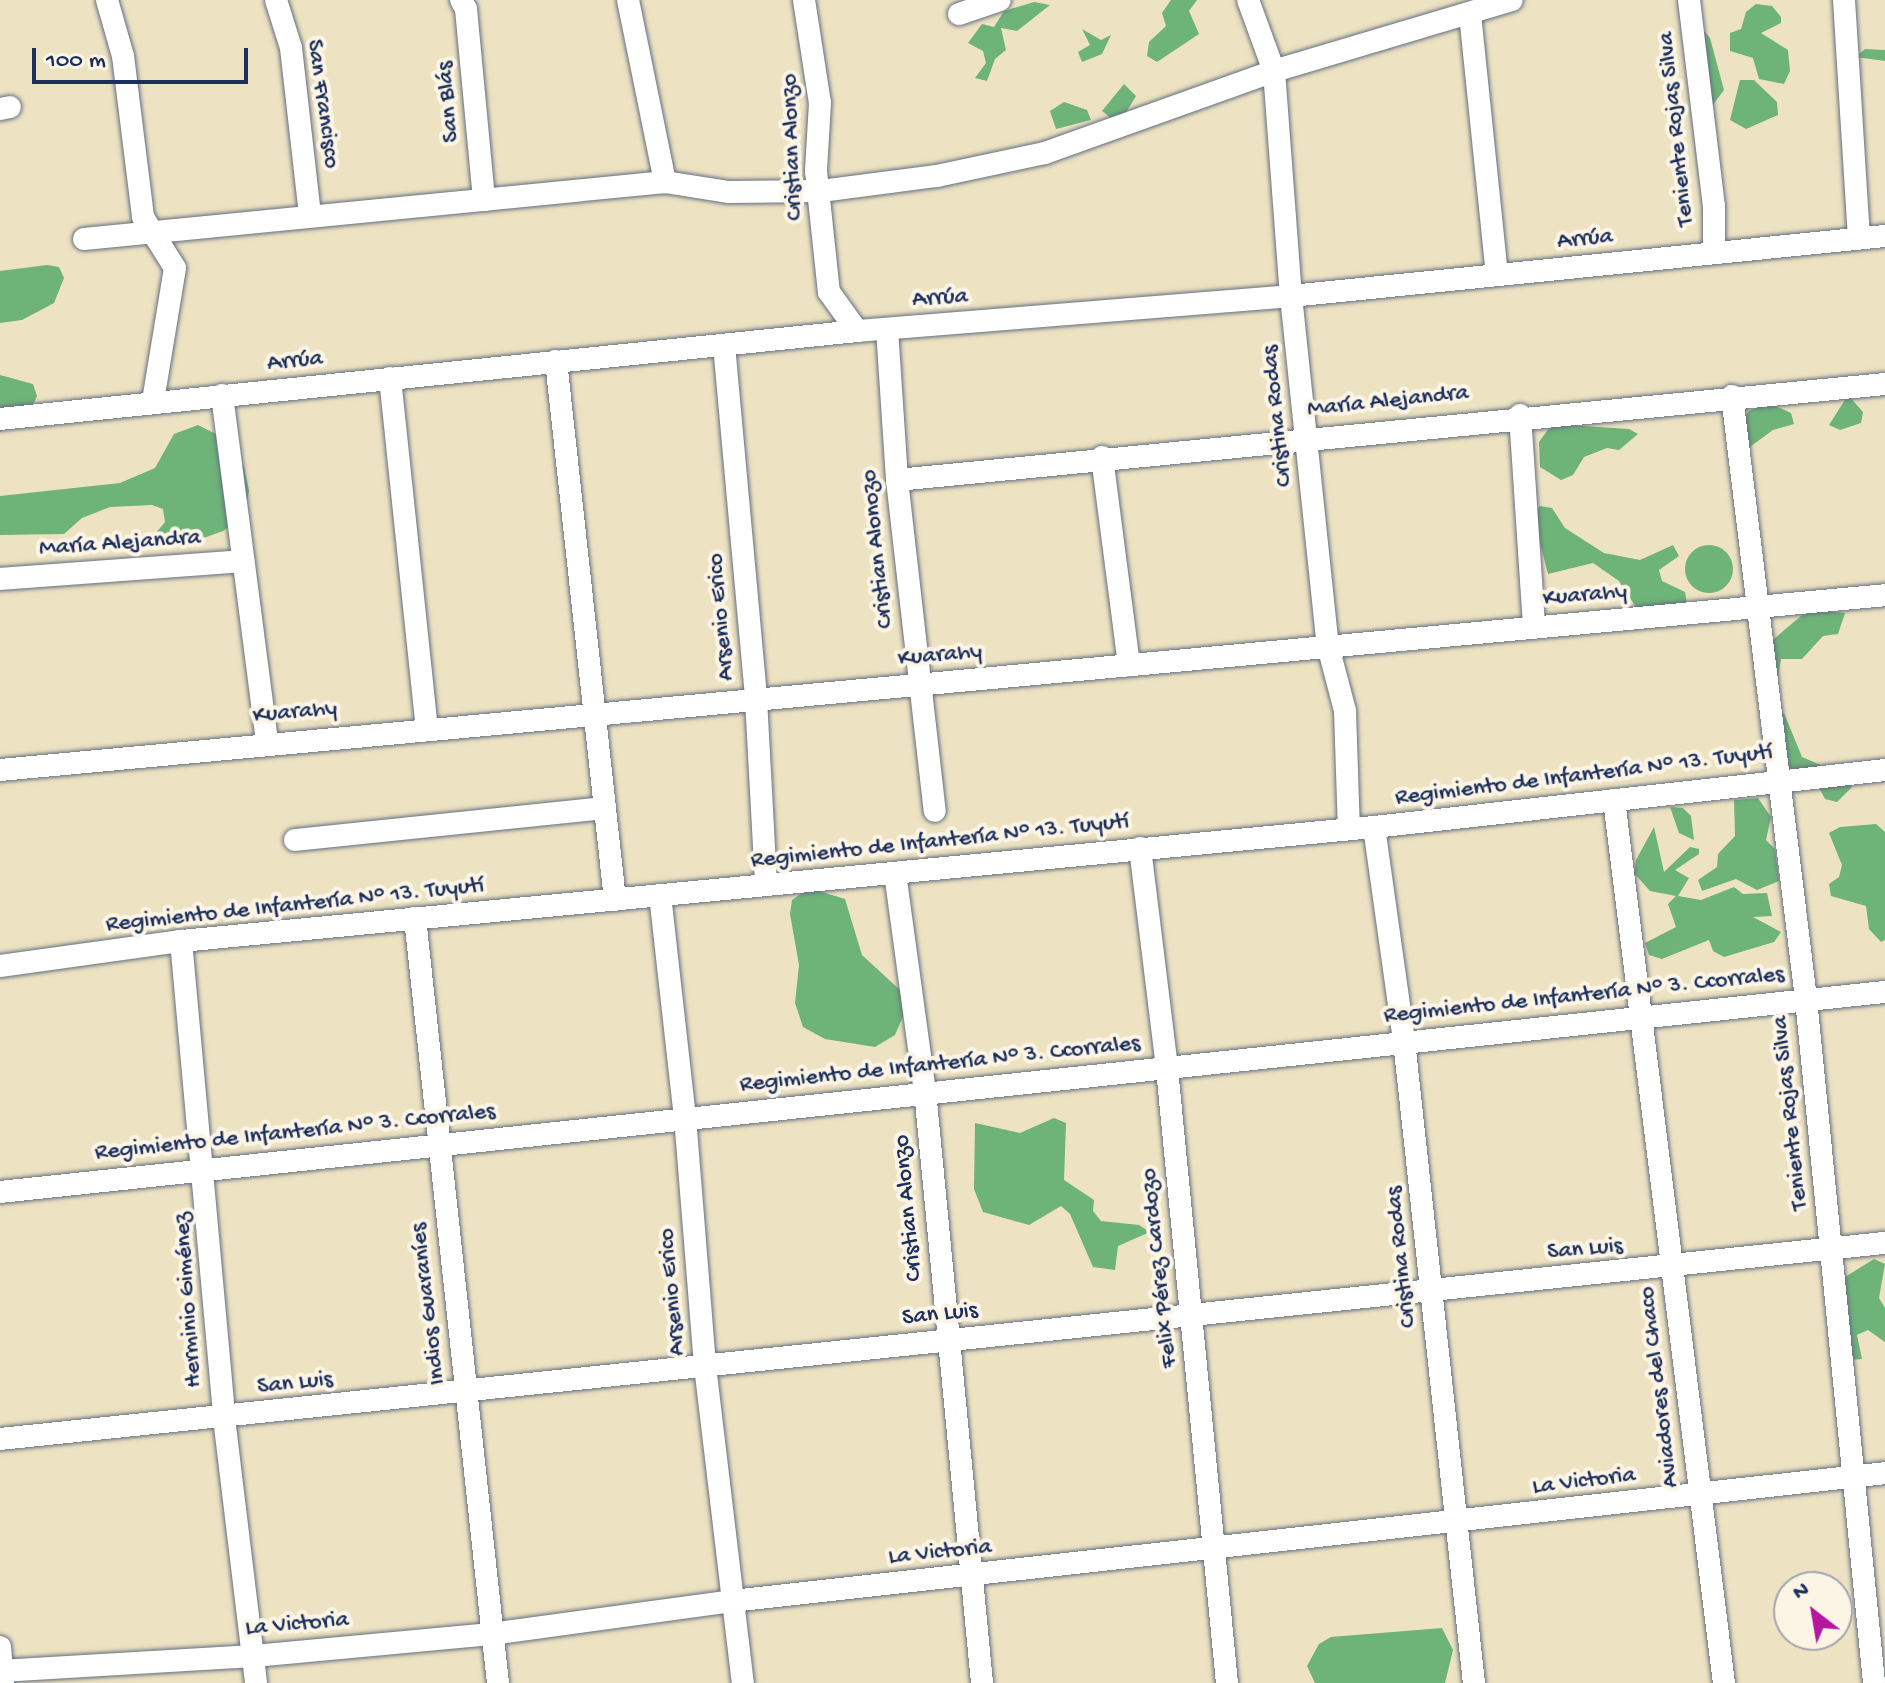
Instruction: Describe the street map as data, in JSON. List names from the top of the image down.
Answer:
{
  "streets": {
    "street": [
      "San Blás",
      "San Francisco",
      "Teniente Rojas Silva",
      "Cristian Alonzo",
      "Arrúa",
      "María Alejandra",
      "Cristina Rodas",
      "Cristian Alonozo",
      "Kuarahy",
      "Arsenio Erico",
      "Regimiento de Infantería N° 13. Tuyutí",
      "Regimiento de Infantería N° 3. Ccorrales",
      "San Luis",
      "Felix Pérez Cardozo",
      "Herminio Giménez",
      "Indios Guaraníes",
      "Aviadores del Chaco",
      "La Victoria"
    ]
  },
  "crossings": [
    ["Teniente Rojas Silva", "Arrúa"],
    ["Teniente Rojas Silva", "María Alejandra"],
    ["Teniente Rojas Silva", "Kuarahy"],
    ["Teniente Rojas Silva", "Regimiento de Infantería N° 13. Tuyutí"],
    ["Teniente Rojas Silva", "Regimiento de Infantería N° 3. Ccorrales"],
    ["Teniente Rojas Silva", "San Luis"],
    ["Teniente Rojas Silva", "La Victoria"],
    ["Cristian Alonzo", "Arrúa"],
    ["Cristian Alonzo", "Regimiento de Infantería N° 13. Tuyutí"],
    ["Cristian Alonzo", "Regimiento de Infantería N° 3. Ccorrales"],
    ["Cristian Alonzo", "San Luis"],
    ["Cristian Alonzo", "La Victoria"],
    ["Arrúa", "Cristina Rodas"],
    ["Arrúa", "Cristian Alonozo"],
    ["Arrúa", "Arsenio Erico"],
    ["María Alejandra", "Cristina Rodas"],
    ["María Alejandra", "Cristian Alonozo"],
    ["Cristina Rodas", "Kuarahy"],
    ["Cristina Rodas", "Regimiento de Infantería N° 13. Tuyutí"],
    ["Cristina Rodas", "Regimiento de Infantería N° 3. Ccorrales"],
    ["Cristina Rodas", "San Luis"],
    ["Cristina Rodas", "La Victoria"],
    ["Cristian Alonozo", "Kuarahy"],
    ["Kuarahy", "Arsenio Erico"],
    ["Arsenio Erico", "Regimiento de Infantería N° 13. Tuyutí"],
    ["Arsenio Erico", "Regimiento de Infantería N° 3. Ccorrales"],
    ["Arsenio Erico", "San Luis"],
    ["Arsenio Erico", "La Victoria"],
    ["Regimiento de Infantería N° 13. Tuyutí", "Felix Pérez Cardozo"],
    ["Regimiento de Infantería N° 13. Tuyutí", "Herminio Giménez"],
    ["Regimiento de Infantería N° 13. Tuyutí", "Indios Guaraníes"],
    ["Regimiento de Infantería N° 13. Tuyutí", "Aviadores del Chaco"],
    ["Regimiento de Infantería N° 3. Ccorrales", "Felix Pérez Cardozo"],
    ["Regimiento de Infantería N° 3. Ccorrales", "Herminio Giménez"],
    ["Regimiento de Infantería N° 3. Ccorrales", "Indios Guaraníes"],
    ["Regimiento de Infantería N° 3. Ccorrales", "Aviadores del Chaco"],
    ["San Luis", "Felix Pérez Cardozo"],
    ["San Luis", "Herminio Giménez"],
    ["San Luis", "Indios Guaraníes"],
    ["San Luis", "Aviadores del Chaco"],
    ["Felix Pérez Cardozo", "La Victoria"],
    ["Herminio Giménez", "La Victoria"],
    ["Indios Guaraníes", "La Victoria"],
    ["Aviadores del Chaco", "La Victoria"]
  ],
  "scale_bar": "100 m",
  "north": "top left"
}
